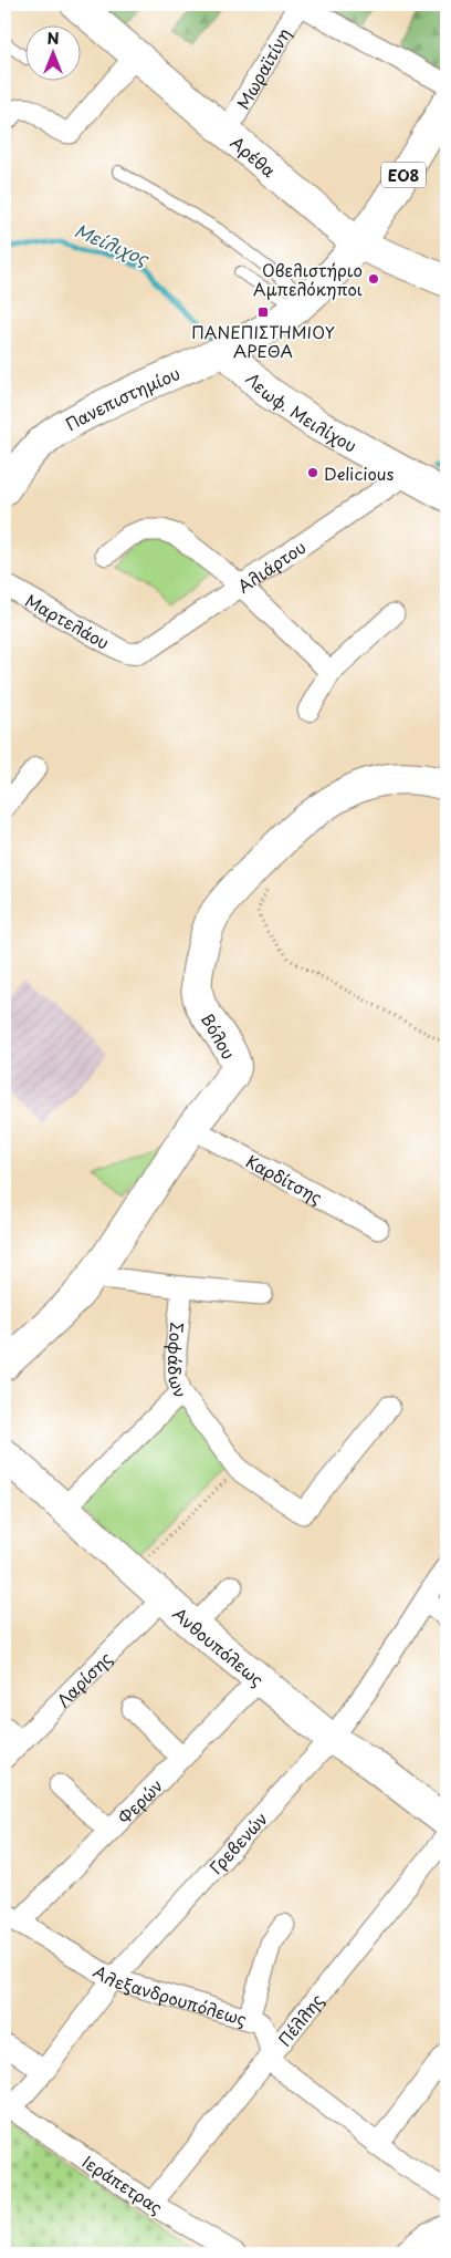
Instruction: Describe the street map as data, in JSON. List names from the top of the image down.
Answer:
{
  "streets": {
    "street": [
      "Μωραϊτίνη",
      "Αρέθα",
      "ΕΟ8",
      "Πανεπιστημίου",
      "Λεωφ. Μειλίχου",
      "Αλιάρτου",
      "Μαρτελάου",
      "Βόλου",
      "Καρδίτσης",
      "Σοφάδων",
      "Ανθουπόλεως",
      "Λαρίσης",
      "Φερών",
      "Γρεβενών",
      "Αλεξανδρουπόλεως",
      "Πέλλης",
      "Ιεράπετρας"
    ]
  },
  "crossings": [
    ["Μωραϊτίνη", "Αρέθα"],
    ["Αρέθα", "Πανεπιστημίου"],
    ["Πανεπιστημίου", "Λεωφ. Μειλίχου"],
    ["Λεωφ. Μειλίχου", "Αλιάρτου"],
    ["Αλιάρτου", "Μαρτελάου"],
    ["Βόλου", "Καρδίτσης"],
    ["Ανθουπόλεως", "Λαρίσης"],
    ["Ανθουπόλεως", "Φερών"],
    ["Ανθουπόλεως", "Γρεβενών"],
    ["Φερών", "Αλεξανδρουπόλεως"],
    ["Γρεβενών", "Αλεξανδρουπόλεως"],
    ["Γρεβενών", "Ιεράπετρας"],
    ["Αλεξανδρουπόλεως", "Πέλλης"],
    ["Πέλλης", "Ιεράπετρας"]
  ],
  "water": ["Μείλιχος"],
  "places": {
    "other": ["Οβελιστήριο Αμπελόκηποι", "Delicious"],
    "transit": ["ΠΑΝΕΠΙΣΤΗΜΙΟΥ ΑΡΕΘΑ"]
  },
  "north": "top"
}
